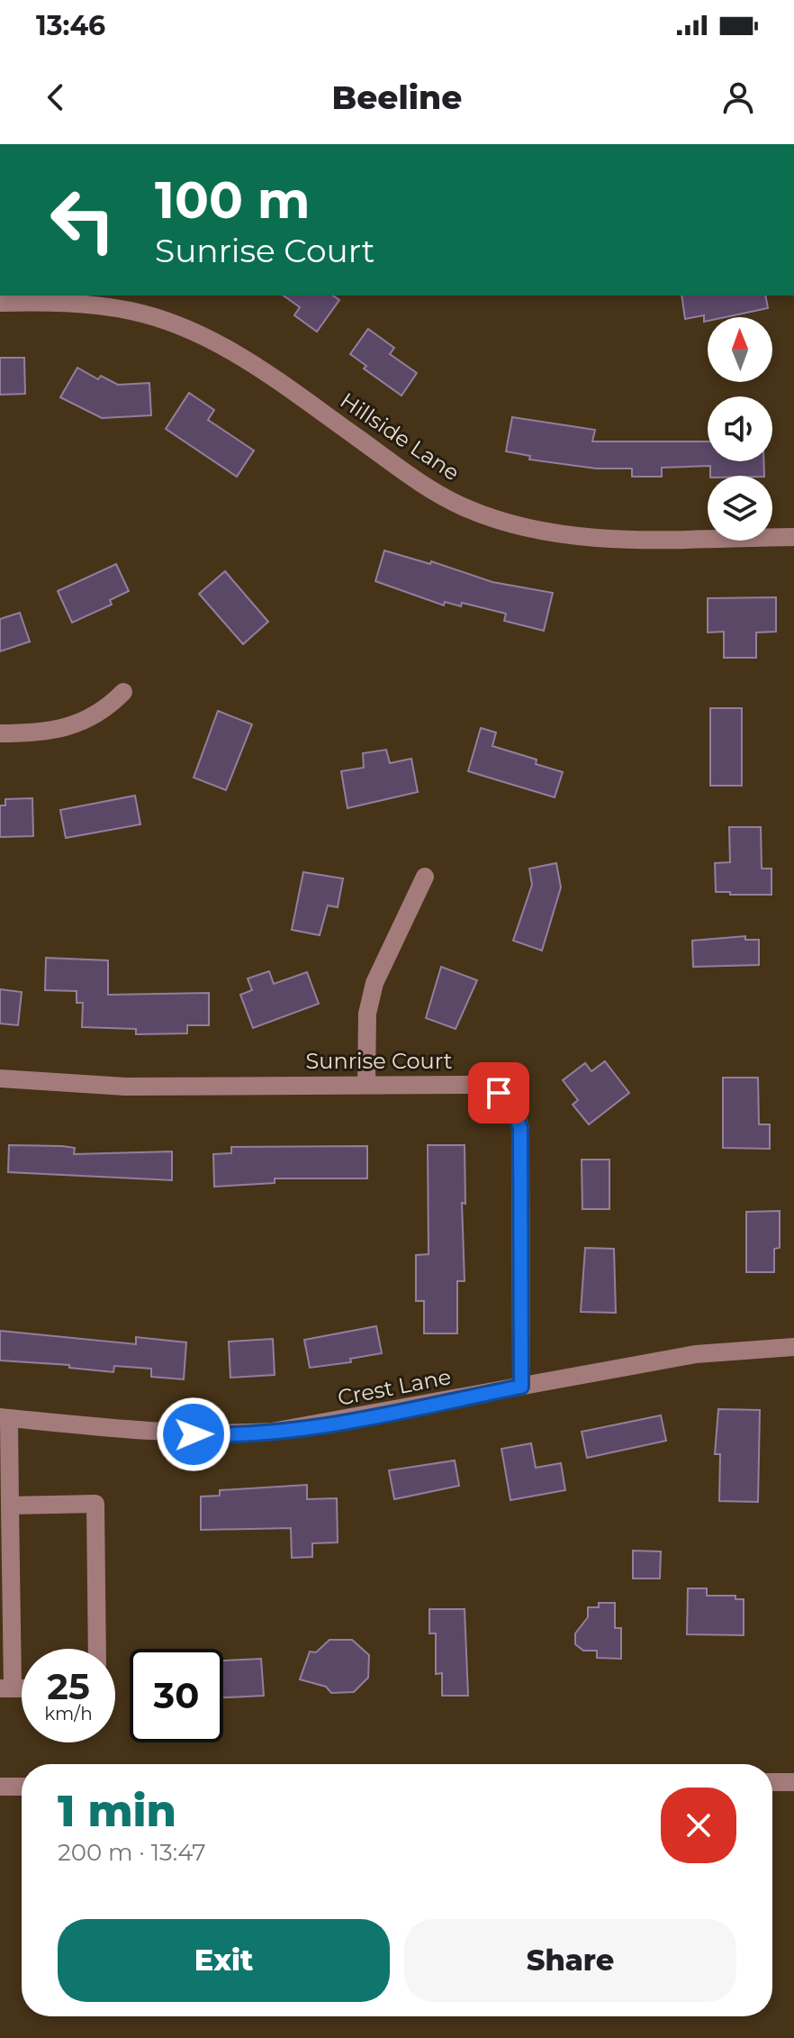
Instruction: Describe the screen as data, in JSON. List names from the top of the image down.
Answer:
{
  "streets": {
    "street": ["Hillside Lane", "Sunrise Court", "Crest Lane"]
  },
  "crossings": [
    ["Sunrise Court", "Crest Lane"]
  ],
  "north": "top",
  "page": {
    "status": "13:46",
    "header": "Beeline",
    "turn": ["100 m", "Sunrise Court"],
    "speed": "25 km/h",
    "limit": "30",
    "heading": ["1 min", "200 m · 13:47"],
    "buttons": ["Exit", "Share"]
  }
}
